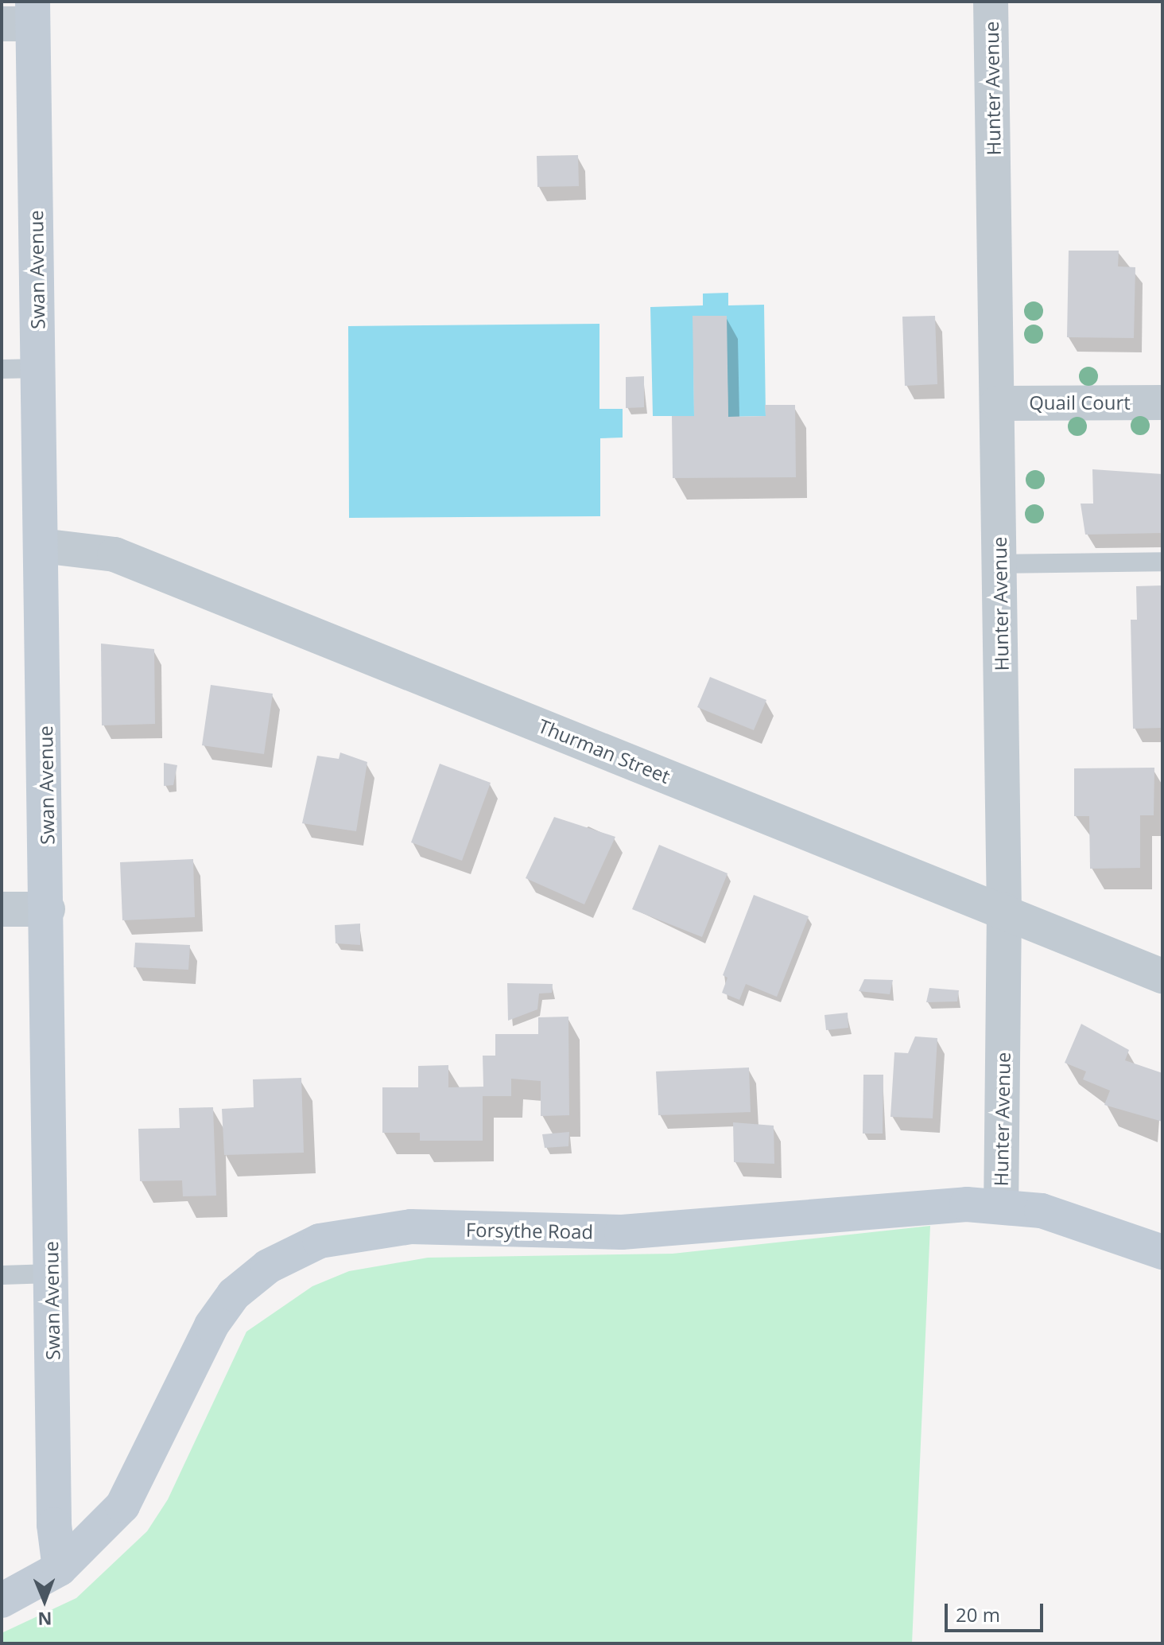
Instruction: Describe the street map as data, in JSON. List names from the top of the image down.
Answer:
{
  "streets": {
    "street": [
      "Hunter Avenue",
      "Swan Avenue",
      "Quail Court",
      "Thurman Street",
      "Forsythe Road"
    ]
  },
  "crossings": [
    ["Hunter Avenue", "Quail Court"],
    ["Hunter Avenue", "Thurman Street"],
    ["Hunter Avenue", "Forsythe Road"],
    ["Swan Avenue", "Thurman Street"],
    ["Swan Avenue", "Forsythe Road"]
  ],
  "scale_bar": "20 m",
  "north": "bottom"
}
